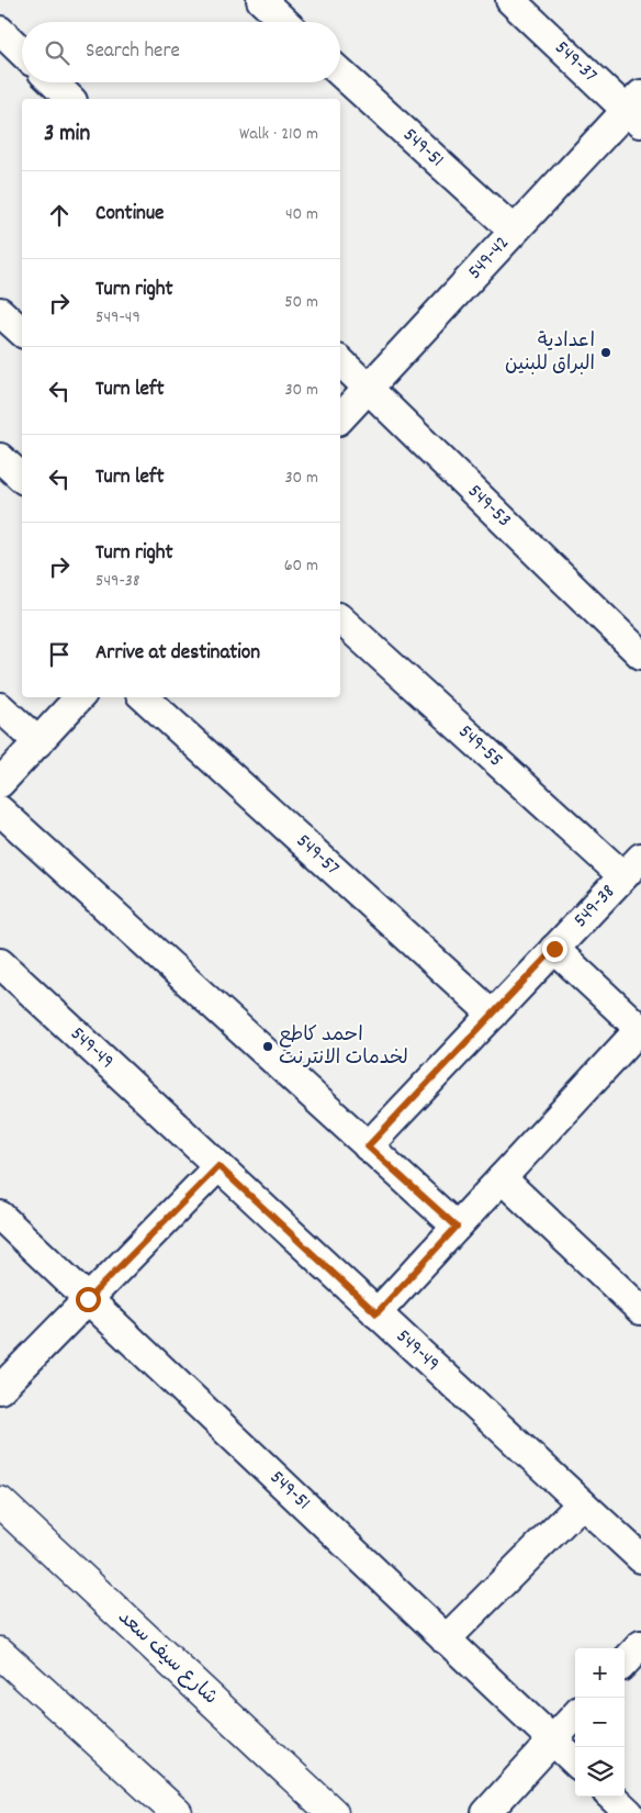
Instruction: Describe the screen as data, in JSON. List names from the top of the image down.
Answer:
{
  "streets": {
    "street": [
      "549-37",
      "549-51",
      "549-42",
      "549-53",
      "549-55",
      "549-57",
      "549-38",
      "549-49",
      "شارع سيف سعد"
    ]
  },
  "crossings": [
    ["549-37", "549-42"],
    ["549-51", "549-42"],
    ["549-42", "549-53"],
    ["549-55", "549-38"],
    ["549-57", "549-38"]
  ],
  "places": ["اعدادية البراق للبنين", "احمد كاطع لخدمات الانترنت"],
  "page": {
    "search": "Search here",
    "heading": ["3 min", "Walk · 210 m"],
    "list": [
      ["Continue", "40 m"],
      ["Turn right", "549-49", "50 m"],
      ["Turn left", "30 m"],
      ["Turn left", "30 m"],
      ["Turn right", "549-38", "60 m"],
      "Arrive at destination"
    ],
    "map_buttons": ["+", "−"]
  }
}
